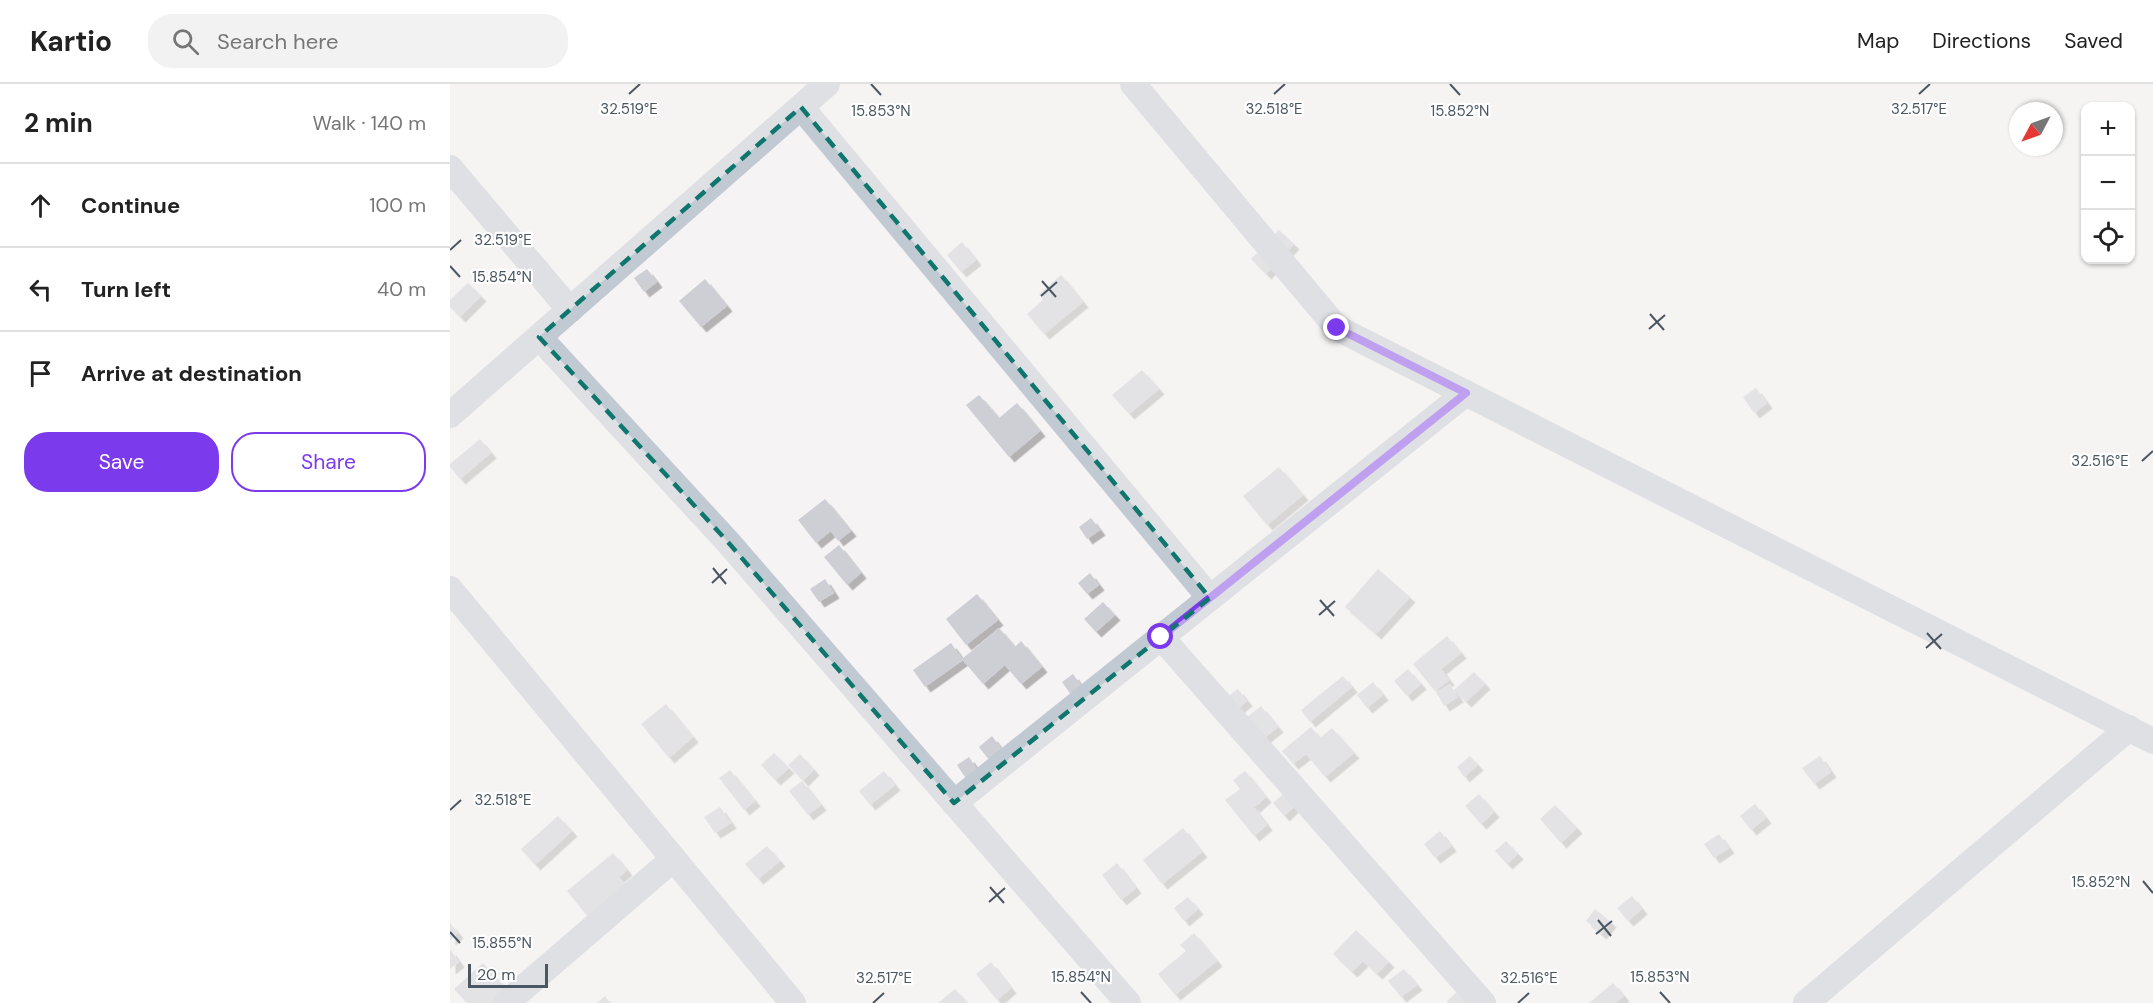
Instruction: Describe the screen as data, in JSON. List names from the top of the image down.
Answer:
{
  "scale_bar": "20 m",
  "north": "bottom left",
  "page": {
    "header": "Kartio",
    "search": "Search here",
    "nav": ["Map", "Directions", "Saved"],
    "heading": ["2 min", "Walk · 140 m"],
    "map_buttons": ["+", "−"],
    "list": [
      ["Continue", "100 m"],
      ["Turn left", "40 m"],
      "Arrive at destination"
    ],
    "buttons": ["Save", "Share"],
    "scale": "20 m"
  },
  "coordinates": [
    "32.519°E",
    "32.518°E",
    "32.517°E",
    "15.853°N",
    "15.852°N",
    "15.854°N",
    "32.516°E",
    "15.855°N"
  ]
}
